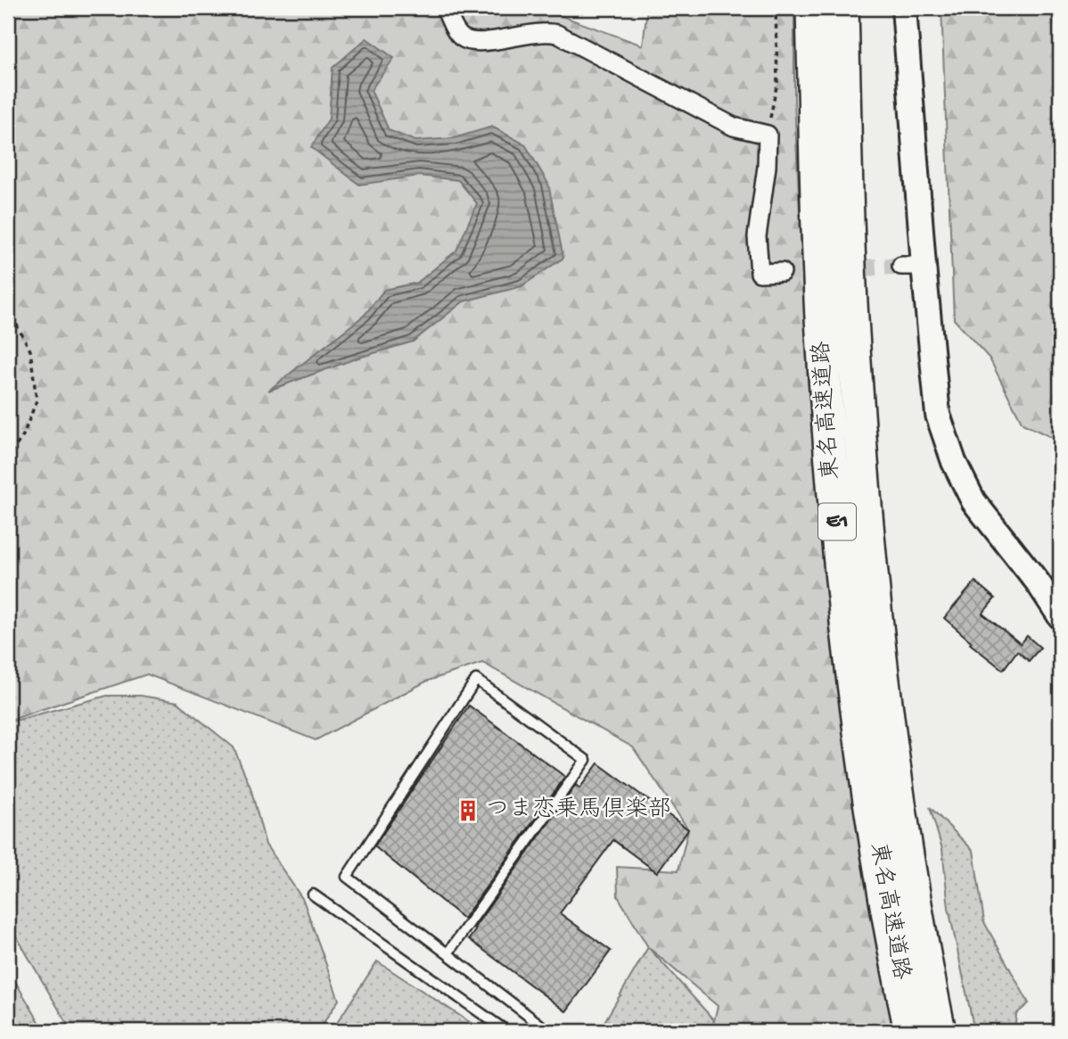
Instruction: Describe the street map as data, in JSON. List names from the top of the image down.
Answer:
{
  "streets": {
    "highway": ["東名高速道路", "E1"]
  },
  "places": {
    "building": ["つま恋乗馬倶楽部"]
  }
}
